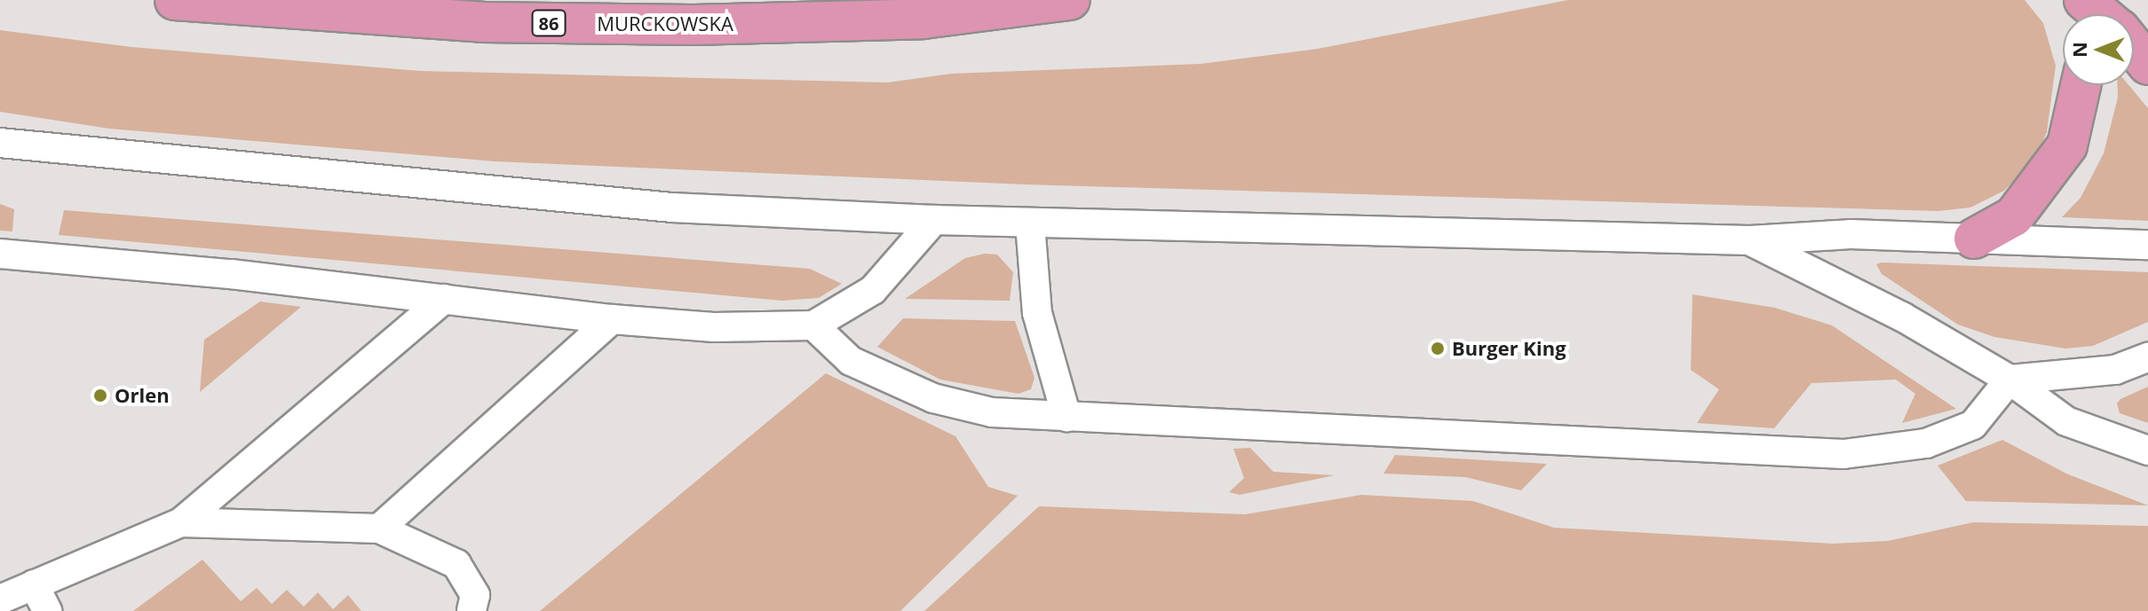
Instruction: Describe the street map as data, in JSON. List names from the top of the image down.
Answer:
{
  "streets": {
    "highway": ["86", "MURCKOWSKA"]
  },
  "places": ["Burger King", "Orlen"],
  "north": "left"
}
